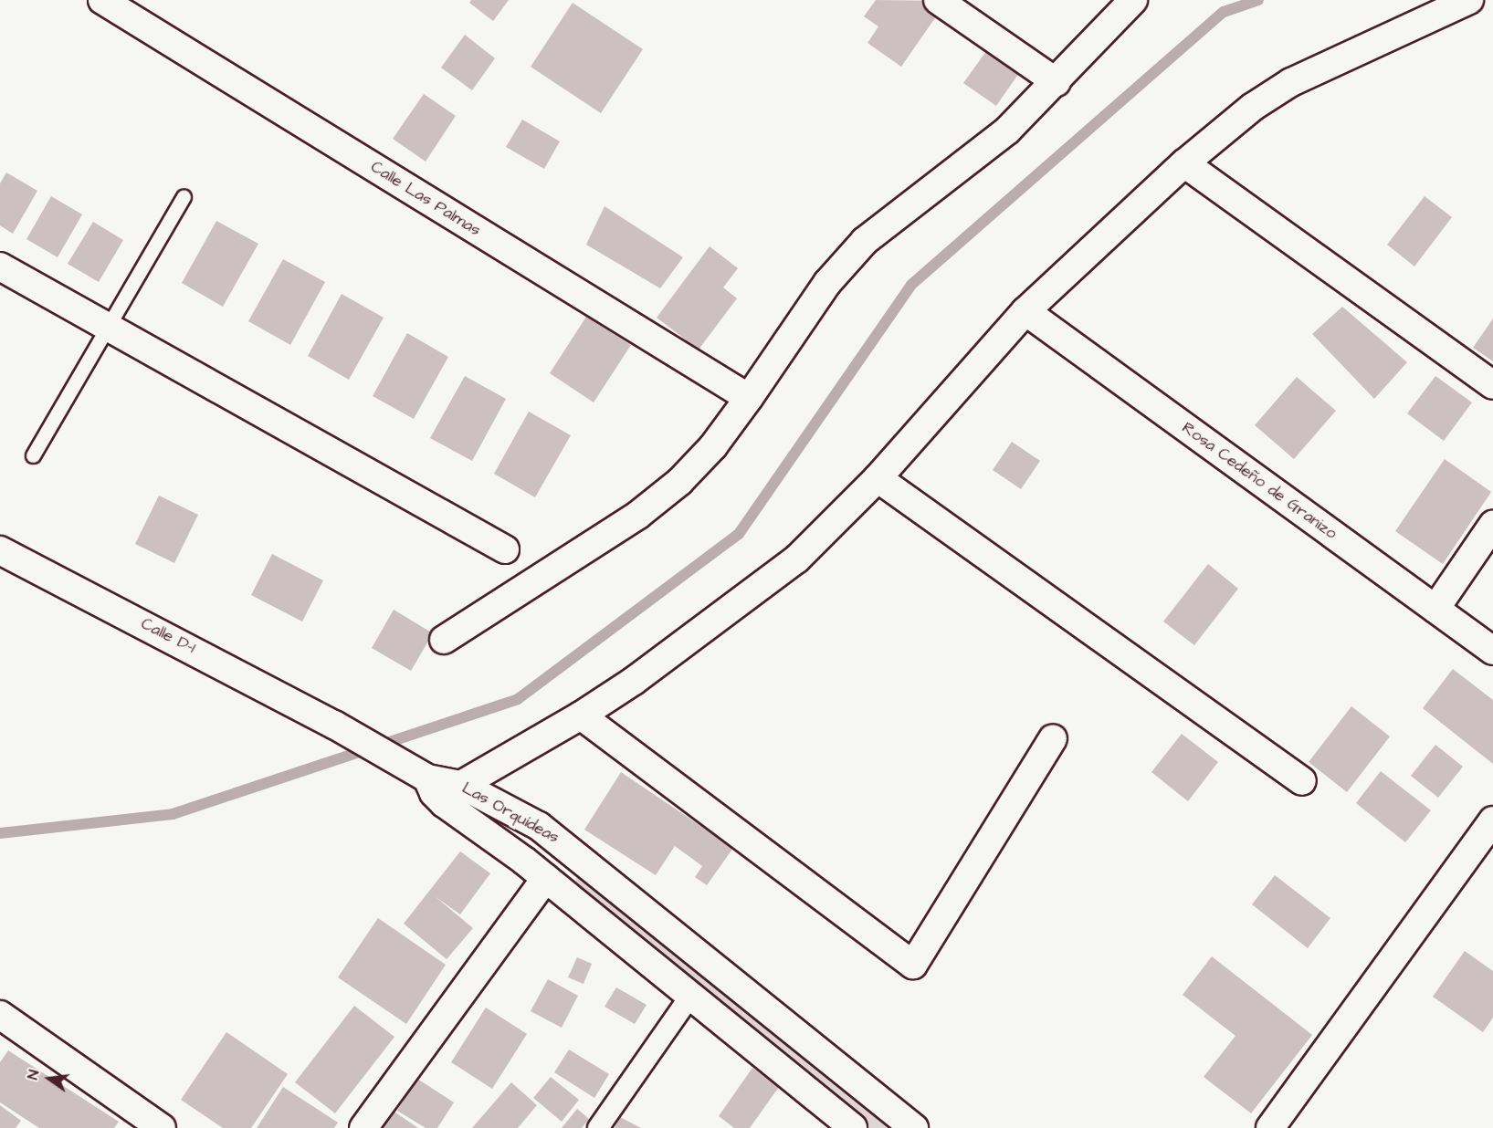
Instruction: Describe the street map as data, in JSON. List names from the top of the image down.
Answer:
{
  "streets": {
    "street": [
      "Calle Las Palmas",
      "Rosa Cedeño de Granizo",
      "Calle D-1",
      "Las Orquídeas"
    ]
  },
  "crossings": [
    ["Calle D-1", "Las Orquídeas"]
  ],
  "north": "left"
}
